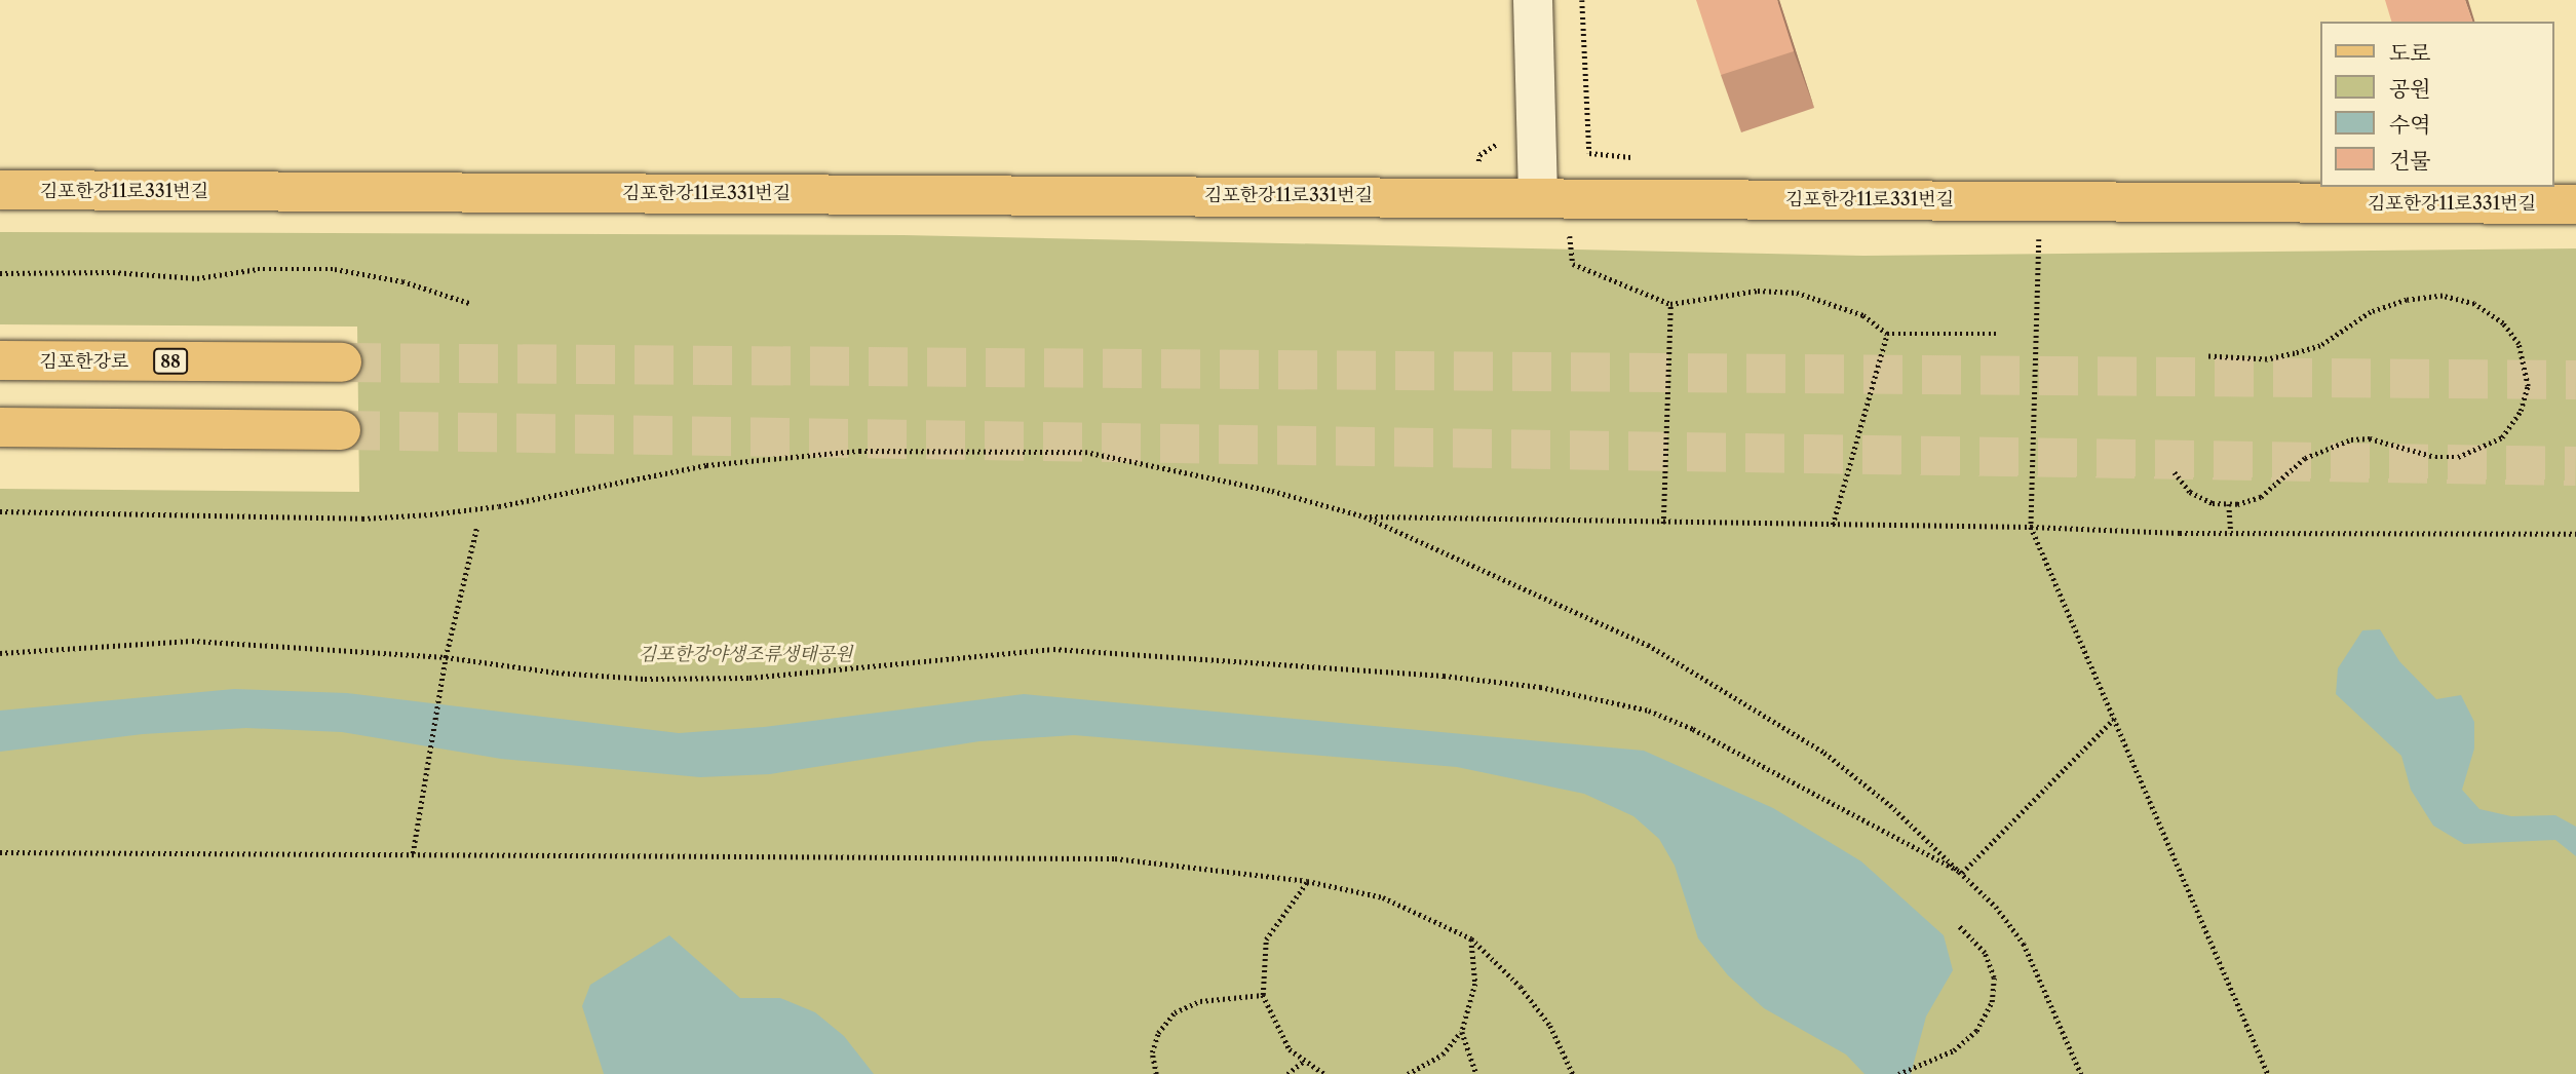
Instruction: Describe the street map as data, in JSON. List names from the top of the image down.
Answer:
{
  "streets": {
    "main road": ["김포한강11로331번길", "김포한강로", "88"]
  },
  "parks": ["김포한강야생조류생태공원"],
  "legend": [
    "도로",
    "공원",
    "수역",
    "건물"
  ]
}
